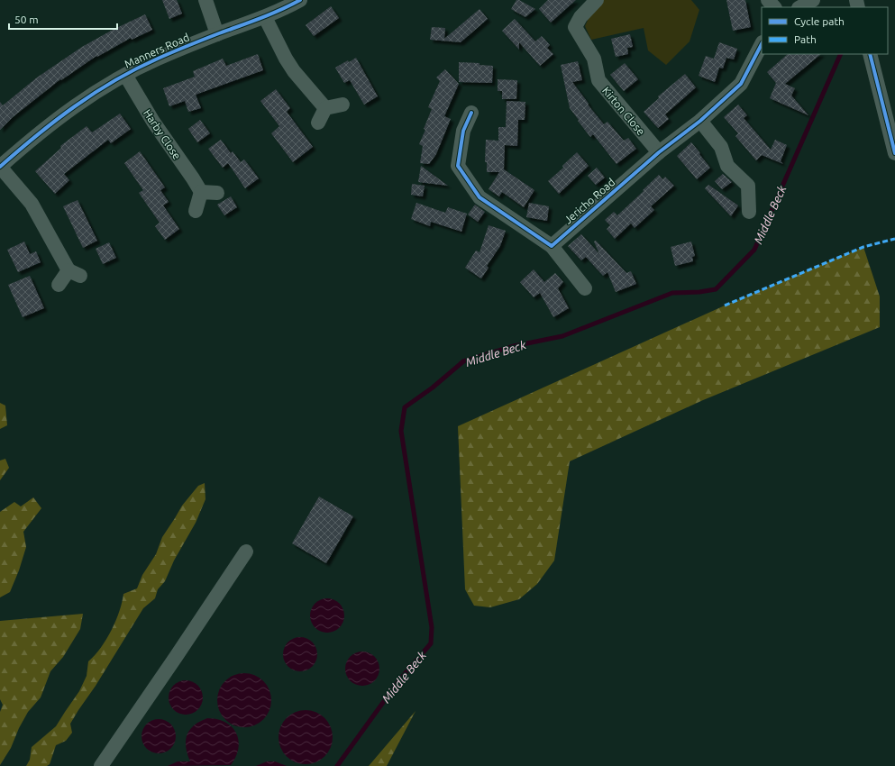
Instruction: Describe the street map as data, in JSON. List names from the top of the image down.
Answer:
{
  "streets": {
    "street": [
      "Manners Road",
      "Kirton Close",
      "Harby Close",
      "Jericho Road"
    ]
  },
  "crossings": [
    ["Manners Road", "Harby Close"],
    ["Kirton Close", "Jericho Road"]
  ],
  "water": ["Middle Beck"],
  "legend": ["Cycle path", "Path"],
  "scale_bar": "50 m"
}
